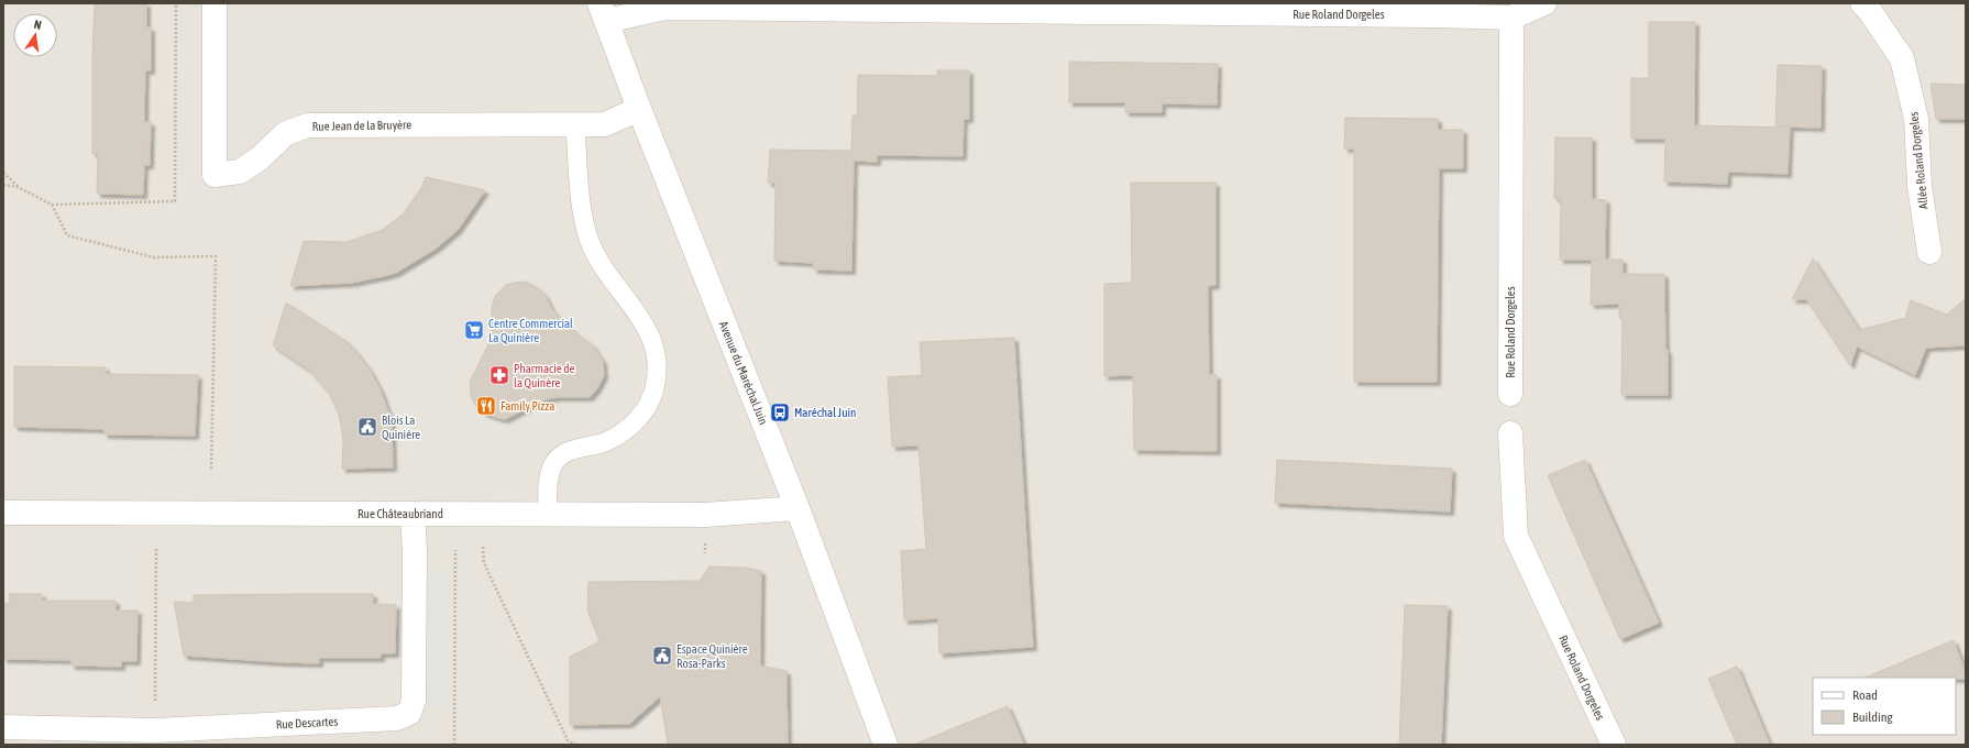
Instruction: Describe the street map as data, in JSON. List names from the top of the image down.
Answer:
{
  "streets": {
    "street": [
      "Rue Roland Dorgeles",
      "Rue Jean de la Bruyère",
      "Allée Roland Dorgeles",
      "Avenue du Maréchal Juin",
      "Rue Châteaubriand",
      "Rue Descartes"
    ]
  },
  "crossings": [
    ["Rue Roland Dorgeles", "Avenue du Maréchal Juin"],
    ["Rue Jean de la Bruyère", "Avenue du Maréchal Juin"],
    ["Avenue du Maréchal Juin", "Rue Châteaubriand"],
    ["Rue Châteaubriand", "Rue Descartes"]
  ],
  "places": {
    "supermarket": ["Centre Commercial La Quinière"],
    "pharmacy": ["Pharmacie de la Quinère"],
    "restaurant": ["Family Pizza"],
    "bus stop": ["Maréchal Juin"],
    "public building": ["Blois La Quinière", "Espace Quinière Rosa-Parks"]
  },
  "legend": ["Road", "Building"],
  "north": "top"
}
